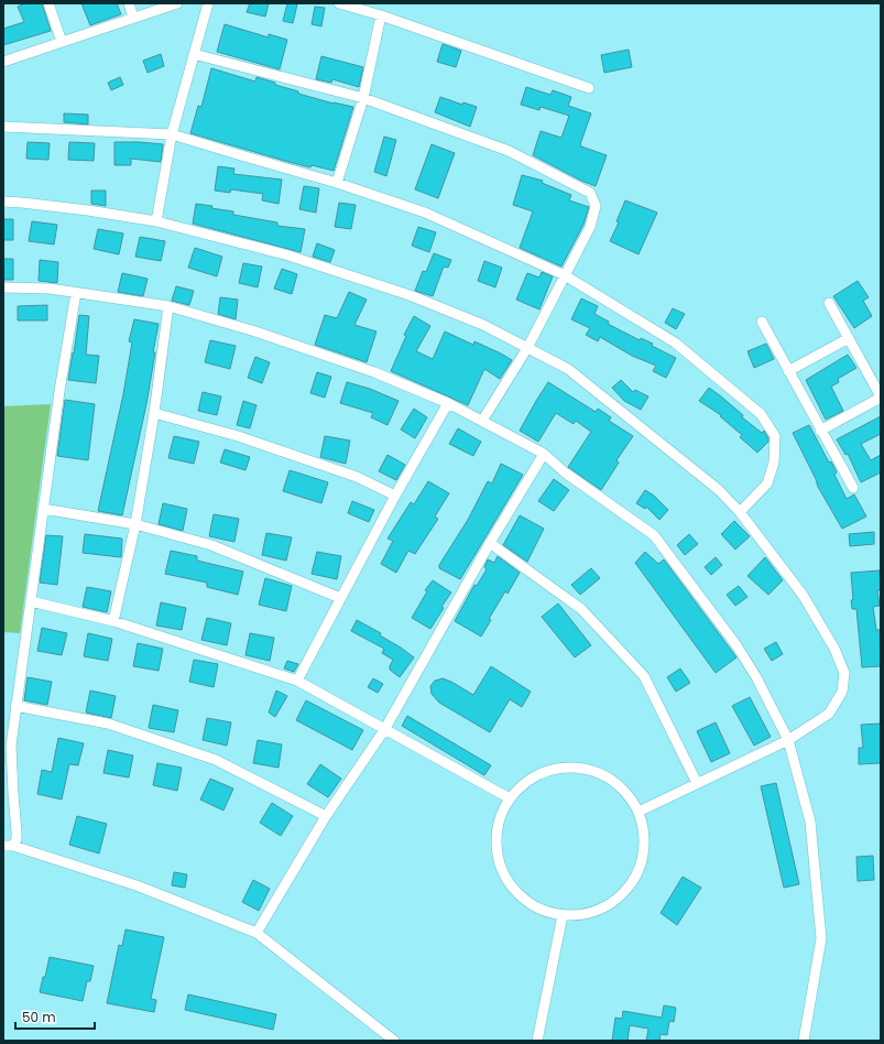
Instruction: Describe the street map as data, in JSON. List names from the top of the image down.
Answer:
{
  "scale_bar": "50 m"
}
